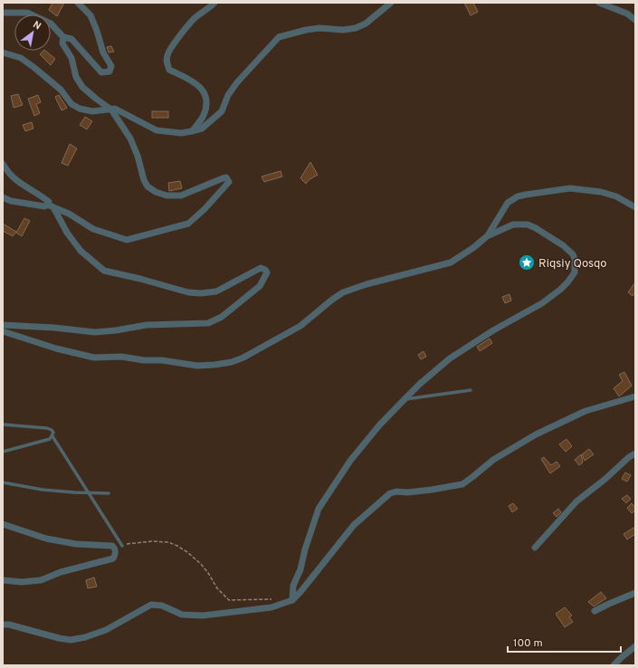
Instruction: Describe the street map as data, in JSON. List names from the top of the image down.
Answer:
{
  "places": {
    "place": ["Riqsiy Qosqo"]
  },
  "scale_bar": "100 m",
  "north": "top right"
}
